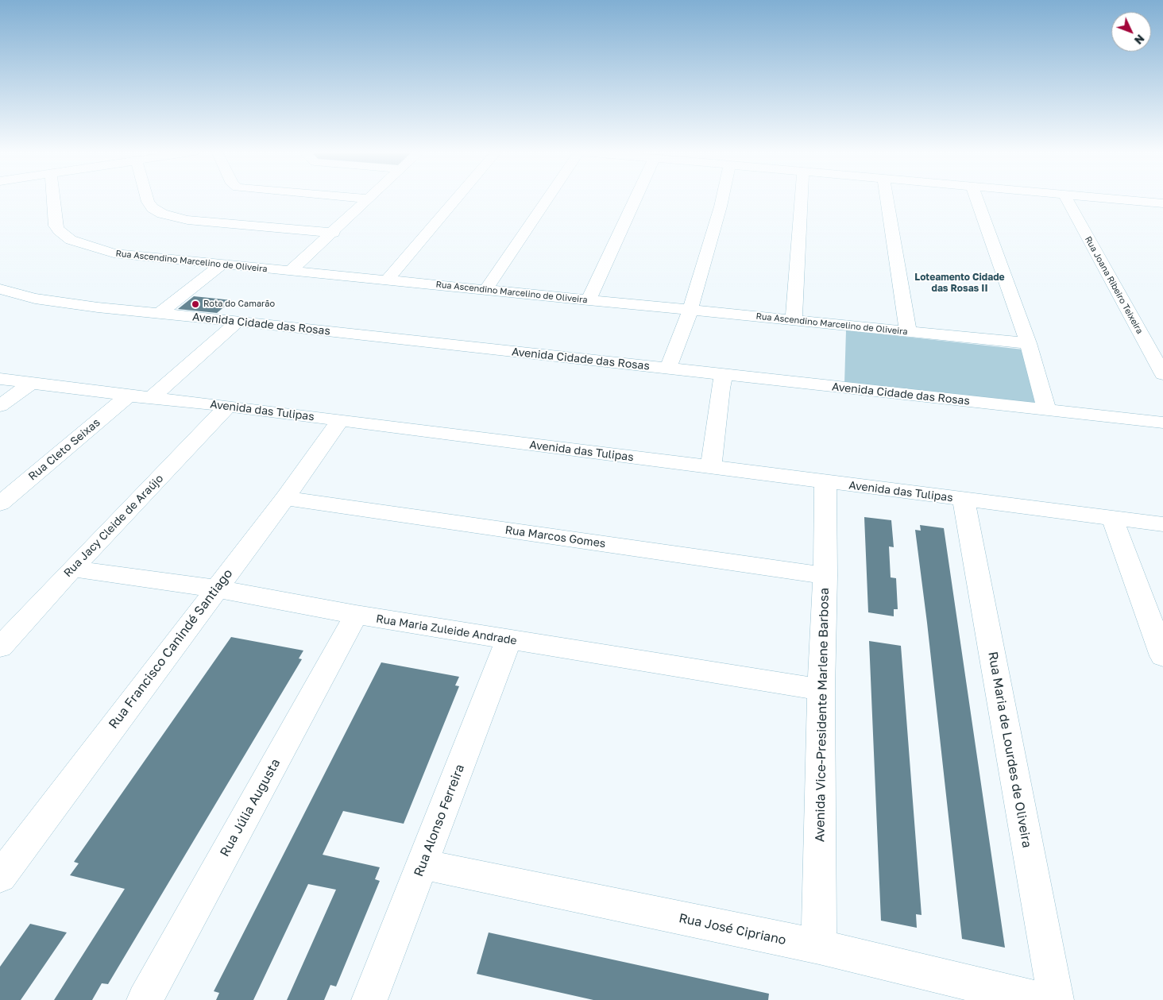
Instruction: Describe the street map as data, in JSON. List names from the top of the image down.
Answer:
{
  "streets": {
    "street": [
      "Rua Ascendino Marcelino de Oliveira",
      "Rua Joana Ribeiro Teixeira",
      "Avenida Cidade das Rosas",
      "Avenida das Tulipas",
      "Rua Cleto Seixas",
      "Rua Jacy Cleide de Araújo",
      "Rua Marcos Gomes",
      "Rua Maria Zuleide Andrade",
      "Rua Francisco Canindé Santiago",
      "Avenida Vice-Presidente Marlene Barbosa",
      "Rua Maria de Lourdes de Oliveira",
      "Rua Júlia Augusta",
      "Rua Alonso Ferreira",
      "Rua José Cipriano"
    ]
  },
  "crossings": [
    ["Avenida das Tulipas", "Rua Cleto Seixas"],
    ["Avenida das Tulipas", "Rua Jacy Cleide de Araújo"],
    ["Avenida das Tulipas", "Rua Francisco Canindé Santiago"],
    ["Avenida das Tulipas", "Avenida Vice-Presidente Marlene Barbosa"],
    ["Avenida das Tulipas", "Rua Maria de Lourdes de Oliveira"],
    ["Rua Jacy Cleide de Araújo", "Rua Maria Zuleide Andrade"],
    ["Rua Marcos Gomes", "Rua Francisco Canindé Santiago"],
    ["Rua Marcos Gomes", "Avenida Vice-Presidente Marlene Barbosa"],
    ["Rua Maria Zuleide Andrade", "Rua Francisco Canindé Santiago"],
    ["Rua Maria Zuleide Andrade", "Avenida Vice-Presidente Marlene Barbosa"],
    ["Rua Maria Zuleide Andrade", "Rua Júlia Augusta"],
    ["Rua Maria Zuleide Andrade", "Rua Alonso Ferreira"],
    ["Avenida Vice-Presidente Marlene Barbosa", "Rua José Cipriano"],
    ["Rua Alonso Ferreira", "Rua José Cipriano"]
  ],
  "districts": ["Loteamento Cidade das Rosas II"],
  "places": ["Rota do Camarão"],
  "north": "bottom right"
}
